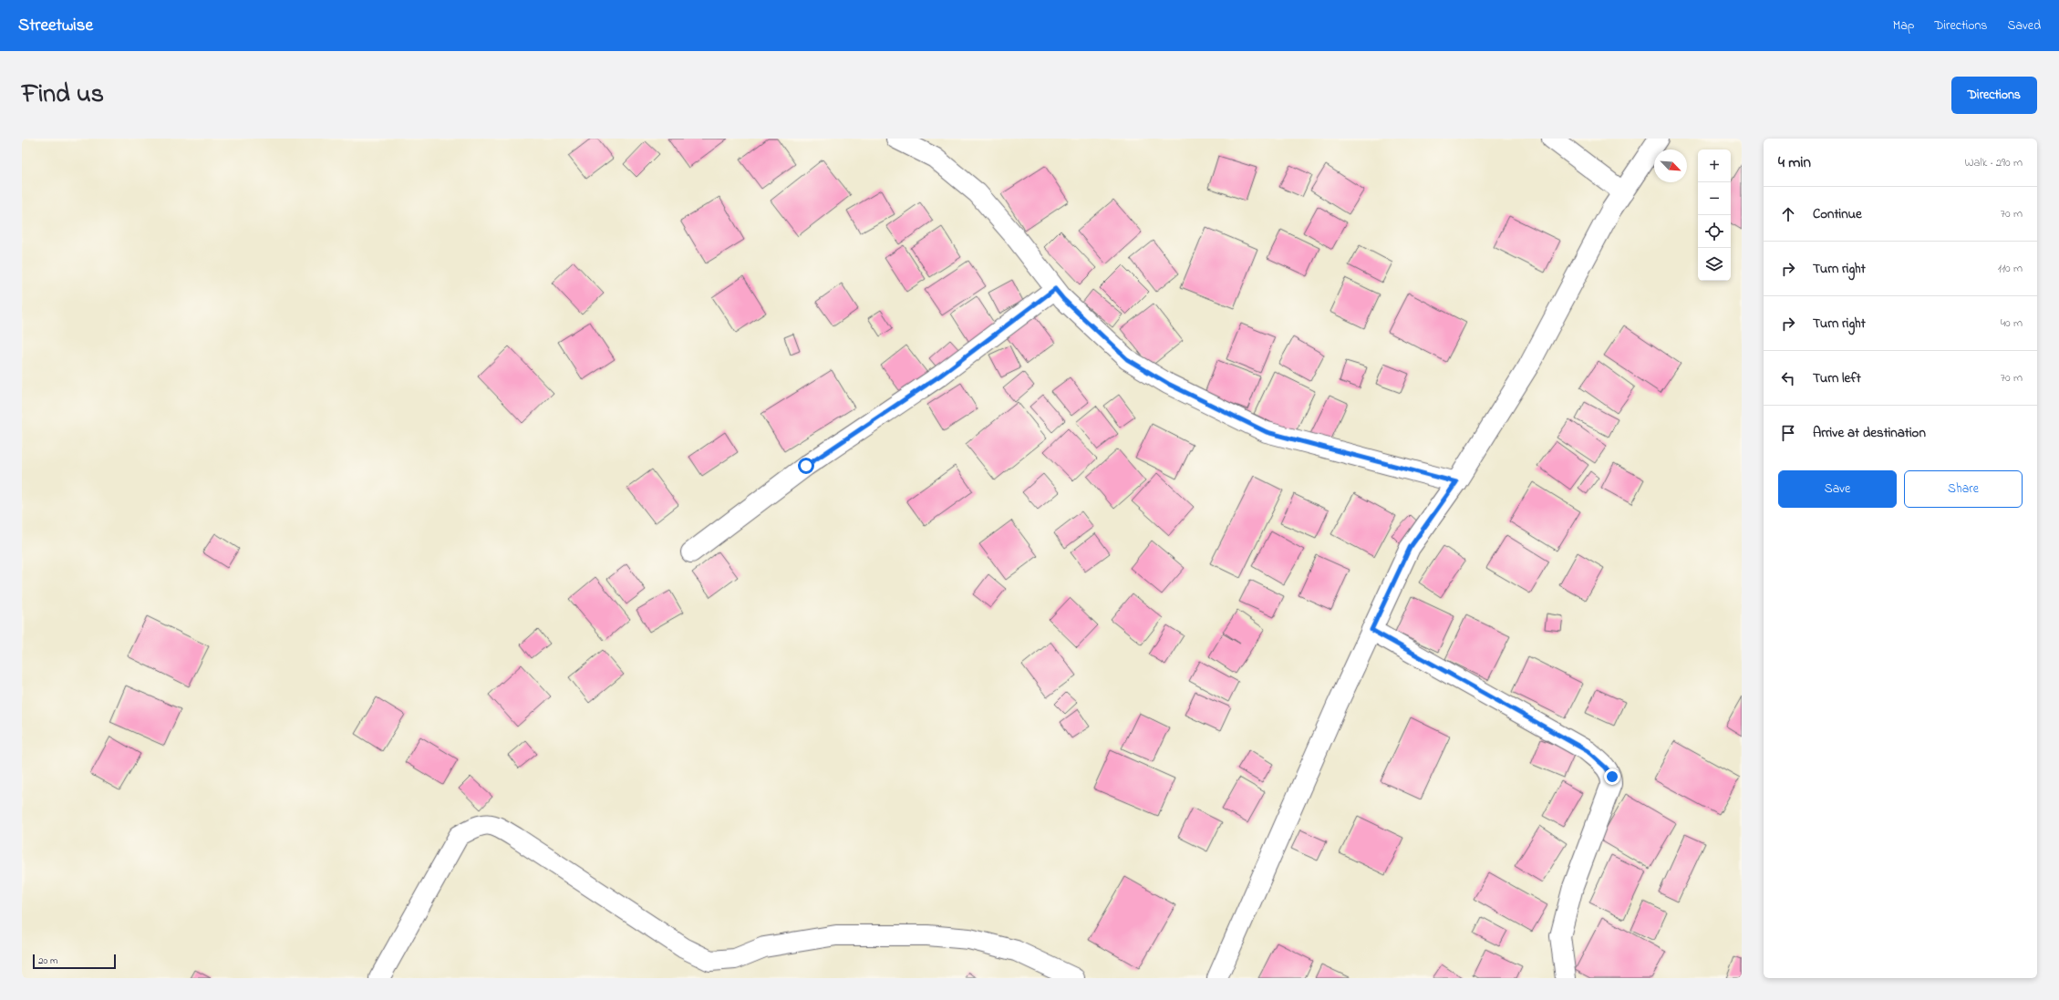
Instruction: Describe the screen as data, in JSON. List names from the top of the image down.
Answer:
{
  "scale_bar": "20 m",
  "north": "bottom right",
  "page": {
    "header": "Streetwise",
    "nav": ["Map", "Directions", "Saved"],
    "title": "Find us",
    "buttons": [
      "Directions",
      ["Save", "Share"]
    ],
    "heading": ["4 min", "Walk · 290 m"],
    "map_buttons": ["+", "−"],
    "list": [
      ["Continue", "70 m"],
      ["Turn right", "110 m"],
      ["Turn right", "40 m"],
      ["Turn left", "70 m"],
      "Arrive at destination"
    ],
    "scale": "20 m"
  }
}
